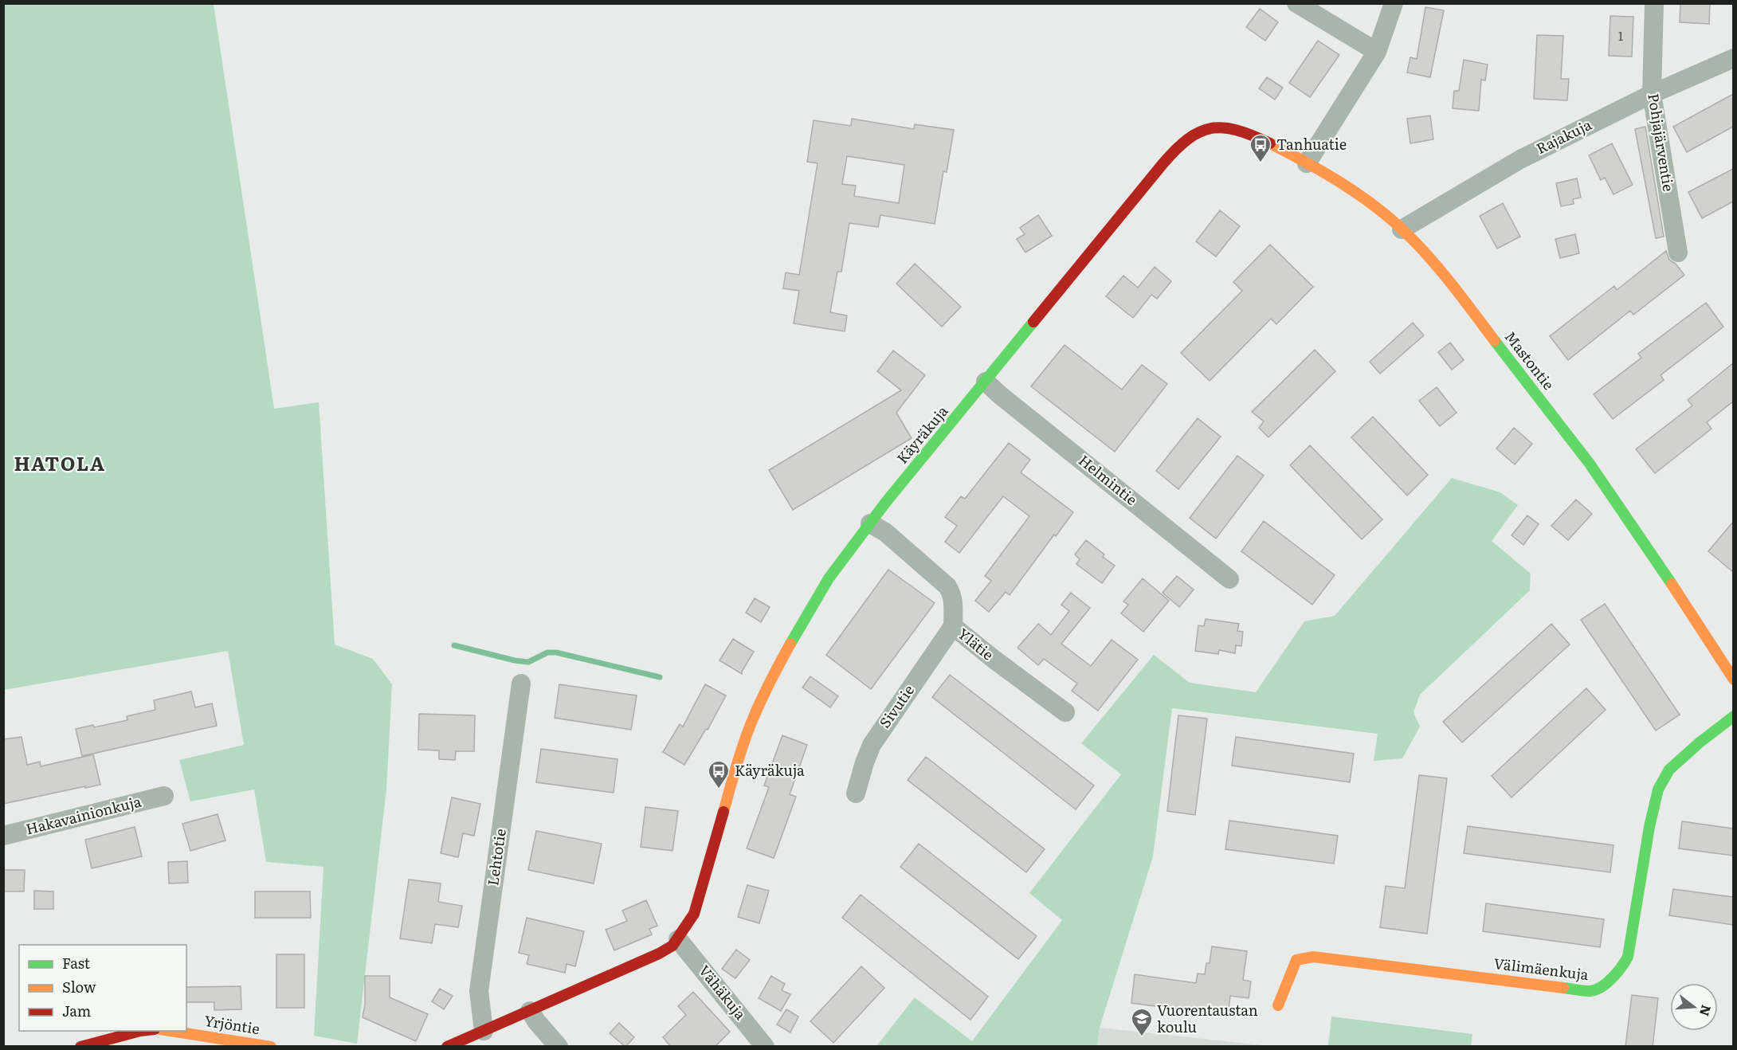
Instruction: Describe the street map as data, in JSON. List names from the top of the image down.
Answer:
{
  "streets": {
    "street": [
      "Rajakuja",
      "Pohjajärventie",
      "Mastontie",
      "Käyräkuja",
      "Helmintie",
      "Ylätie",
      "Sivutie",
      "Hakavainionkuja",
      "Lehtotie",
      "Välimäenkuja",
      "Vähäkuja",
      "Yrjöntie"
    ]
  },
  "crossings": [
    ["Rajakuja", "Pohjajärventie"],
    ["Rajakuja", "Mastontie"],
    ["Mastontie", "Käyräkuja"],
    ["Käyräkuja", "Helmintie"],
    ["Käyräkuja", "Ylätie"],
    ["Käyräkuja", "Lehtotie"],
    ["Käyräkuja", "Vähäkuja"],
    ["Ylätie", "Sivutie"]
  ],
  "districts": ["HATOLA"],
  "places": {
    "bus stop": ["Tanhuatie", "Käyräkuja"],
    "school or university": ["Vuorentaustan koulu"]
  },
  "house_numbers": ["1"],
  "legend": ["Fast", "Slow", "Jam"],
  "north": "right"
}
